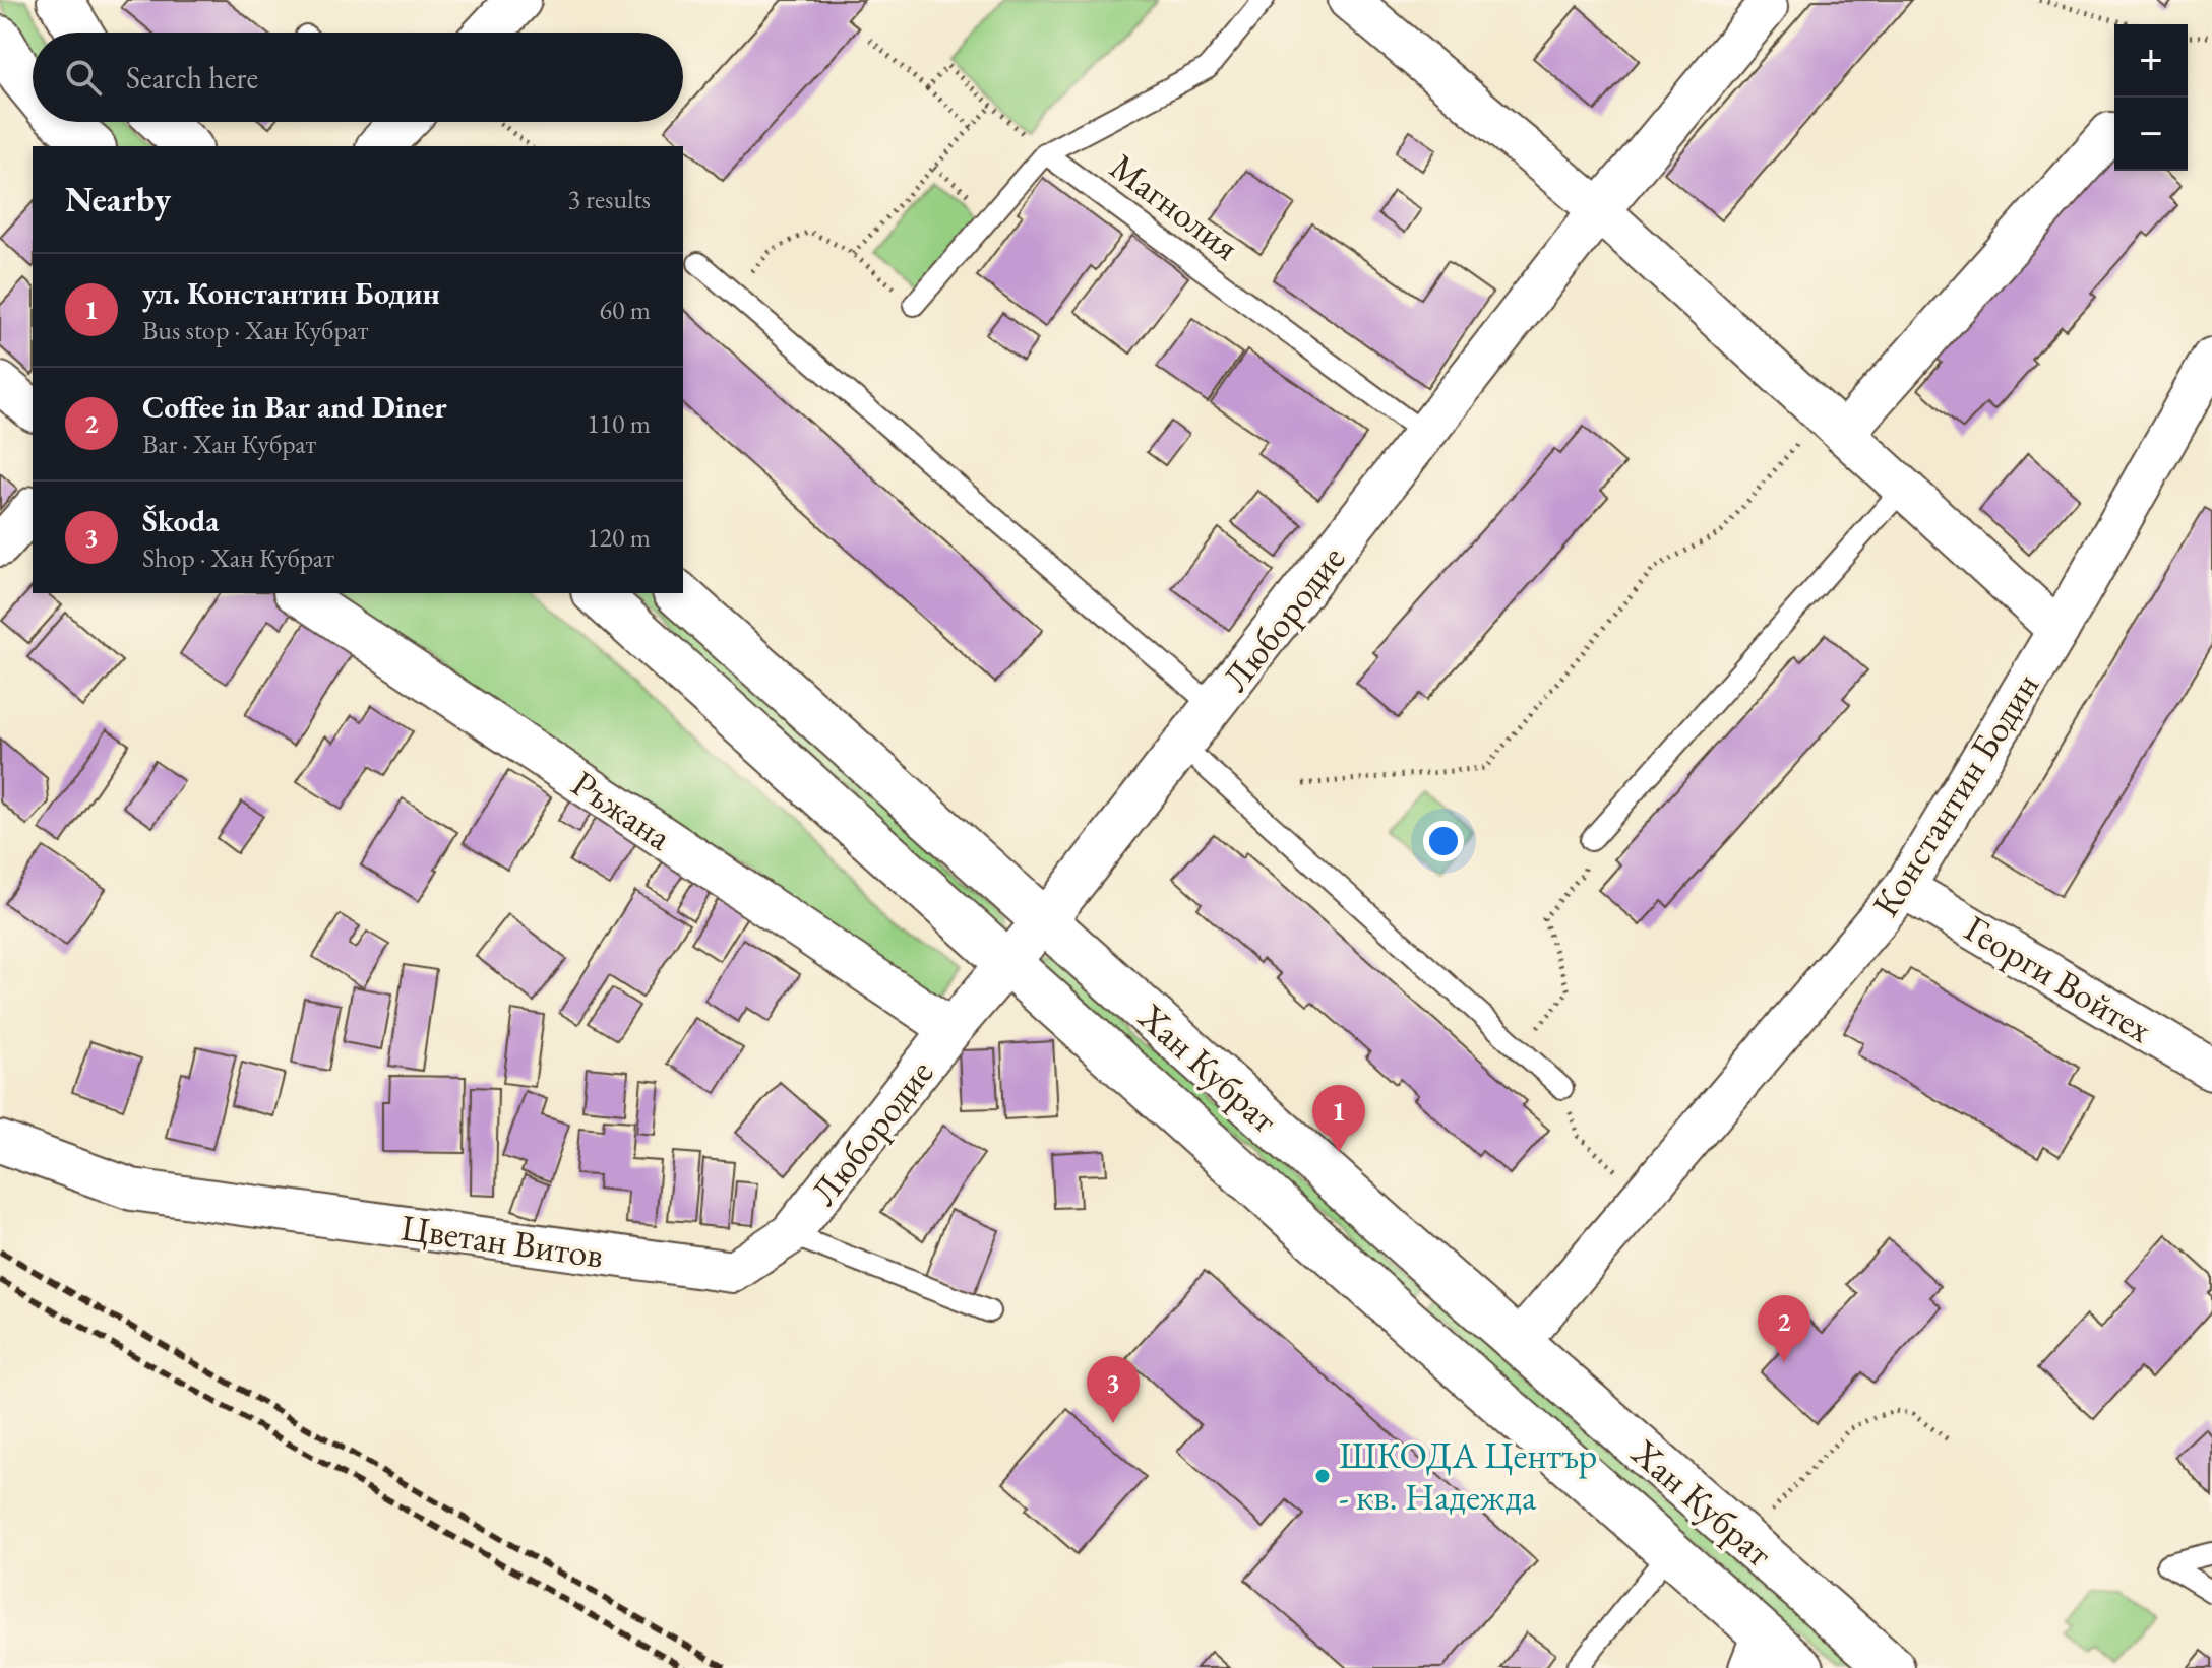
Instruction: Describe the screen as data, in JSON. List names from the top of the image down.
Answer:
{
  "streets": {
    "street": [
      "Любородие",
      "Константин Бодин",
      "Ръжана",
      "Георги Войтех",
      "Хан Кубрат",
      "Цветан Витов"
    ],
    "lane": ["Магнолия"]
  },
  "crossings": [
    ["Магнолия", "Любородие"],
    ["Любородие", "Ръжана"],
    ["Любородие", "Хан Кубрат"],
    ["Любородие", "Цветан Витов"],
    ["Константин Бодин", "Георги Войтех"],
    ["Константин Бодин", "Хан Кубрат"]
  ],
  "places": ["ШКОДА Център - кв. Надежда"],
  "page": {
    "map_buttons": ["+", "−"],
    "search": "Search here",
    "heading": ["Nearby", "3 results"],
    "list": [
      {
        "mark": "1",
        "name": "ул. Константин Бодин",
        "note": "Bus stop · Хан Кубрат",
        "value": "60 m"
      },
      {
        "mark": "2",
        "name": "Coffee in Bar and Diner",
        "note": "Bar · Хан Кубрат",
        "value": "110 m"
      },
      {
        "mark": "3",
        "name": "Škoda",
        "note": "Shop · Хан Кубрат",
        "value": "120 m"
      }
    ],
    "pins": ["1", "2", "3"]
  }
}
